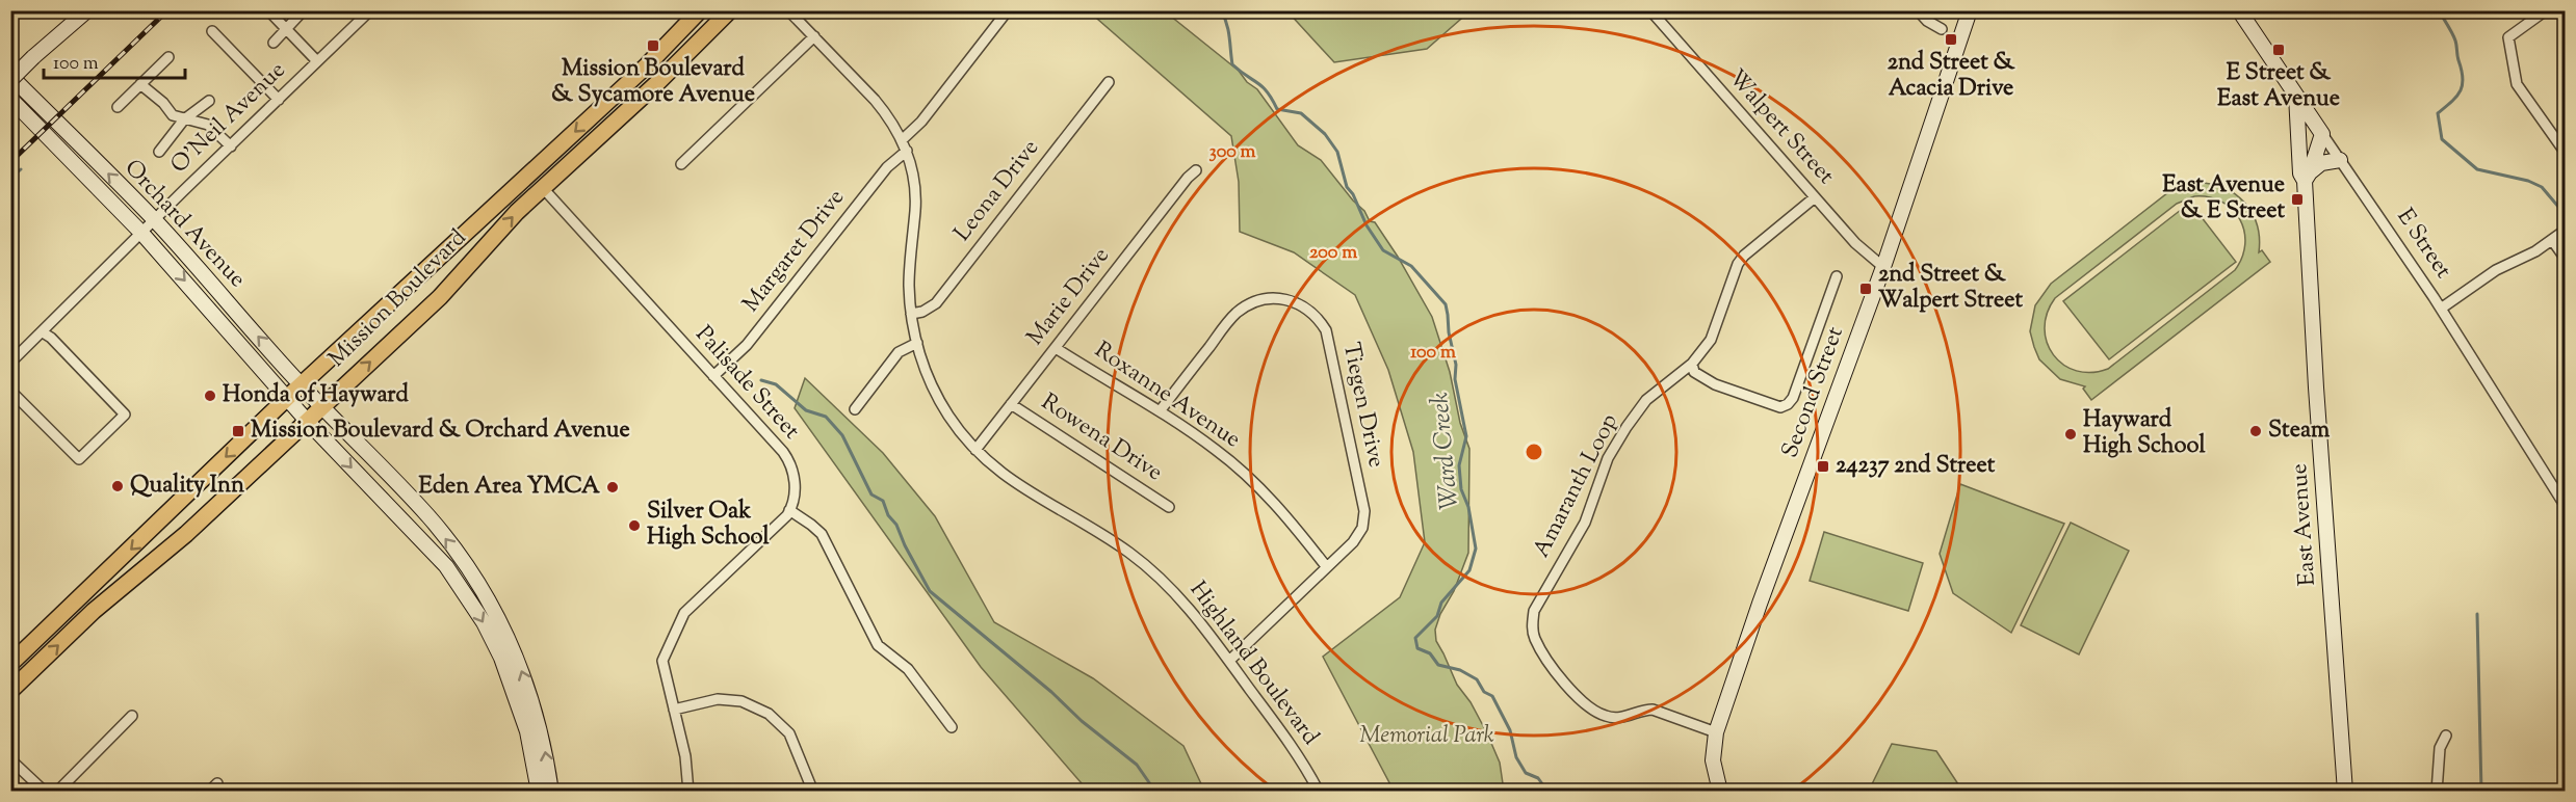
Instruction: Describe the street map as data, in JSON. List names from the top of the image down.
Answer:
{
  "streets": {
    "main road": ["Mission Boulevard"],
    "street": [
      "O'Neil Avenue",
      "Walpert Street",
      "Leona Drive",
      "Orchard Avenue",
      "E Street",
      "Margaret Drive",
      "Marie Drive",
      "Palisade Street",
      "Second Street",
      "Roxanne Avenue",
      "Tiegen Drive",
      "Rowena Drive",
      "Amaranth Loop",
      "East Avenue",
      "Highland Boulevard"
    ]
  },
  "crossings": [
    ["O'Neil Avenue", "Orchard Avenue"],
    ["Walpert Street", "Second Street"],
    ["Walpert Street", "Amaranth Loop"],
    ["Leona Drive", "Highland Boulevard"],
    ["Orchard Avenue", "Mission Boulevard"],
    ["E Street", "East Avenue"],
    ["Margaret Drive", "Palisade Street"],
    ["Margaret Drive", "Highland Boulevard"],
    ["Marie Drive", "Roxanne Avenue"],
    ["Marie Drive", "Rowena Drive"],
    ["Marie Drive", "Highland Boulevard"],
    ["Mission Boulevard", "Palisade Street"],
    ["Second Street", "Amaranth Loop"],
    ["Roxanne Avenue", "Tiegen Drive"],
    ["Tiegen Drive", "Highland Boulevard"]
  ],
  "water": ["Ward Creek"],
  "parks": ["Memorial Park"],
  "places": {
    "transit": [
      "2nd Street & Acacia Drive",
      "Mission Boulevard & Sycamore Avenue",
      "E Street & East Avenue",
      "East Avenue & E Street",
      "2nd Street & Walpert Street",
      "Mission Boulevard & Orchard Avenue",
      "24237 2nd Street"
    ],
    "other": [
      "Honda of Hayward",
      "Steam",
      "Hayward High School",
      "Quality Inn",
      "Eden Area YMCA",
      "Silver Oak High School"
    ]
  },
  "scale_bar": "100 m",
  "rings": ["300 m", "200 m", "100 m"]
}
